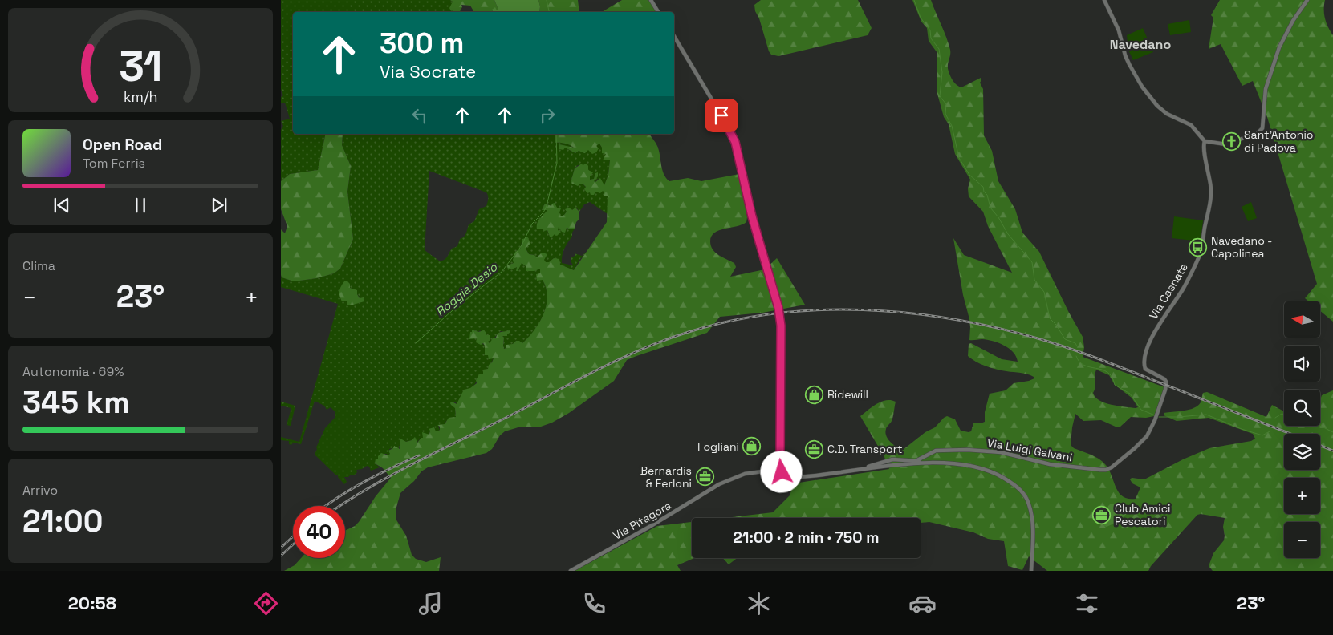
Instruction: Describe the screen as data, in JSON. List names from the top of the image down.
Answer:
{
  "streets": {
    "street": ["Via Casnate", "Via Luigi Galvani", "Via Pitagora"]
  },
  "crossings": [
    ["Via Casnate", "Via Luigi Galvani"]
  ],
  "districts": ["Navedano"],
  "water": ["Roggia Desio"],
  "places": {
    "church": ["Sant'Antonio di Padova"],
    "bus stop": ["Navedano - Capolinea"],
    "shop": ["Ridewill", "Fogliani"],
    "office": ["C.D. Transport", "Bernardis & Ferloni", "Club Amici Pescatori"]
  },
  "north": "left",
  "page": {
    "turn": ["300 m", "Via Socrate"],
    "song": ["Open Road", "Tom Ferris"],
    "tile": [
      "Clima",
      ["Autonomia · 69%", "345 km"],
      ["Arrivo", "21:00"]
    ],
    "heat": ["−", "23°", "+"],
    "map_buttons": ["+", "−"],
    "limit": "40",
    "trip": "21:00 · 2 min · 750 m",
    "tabs": ["20:58", "23°"],
    "gauge": ["31", "km/h"]
  }
}
